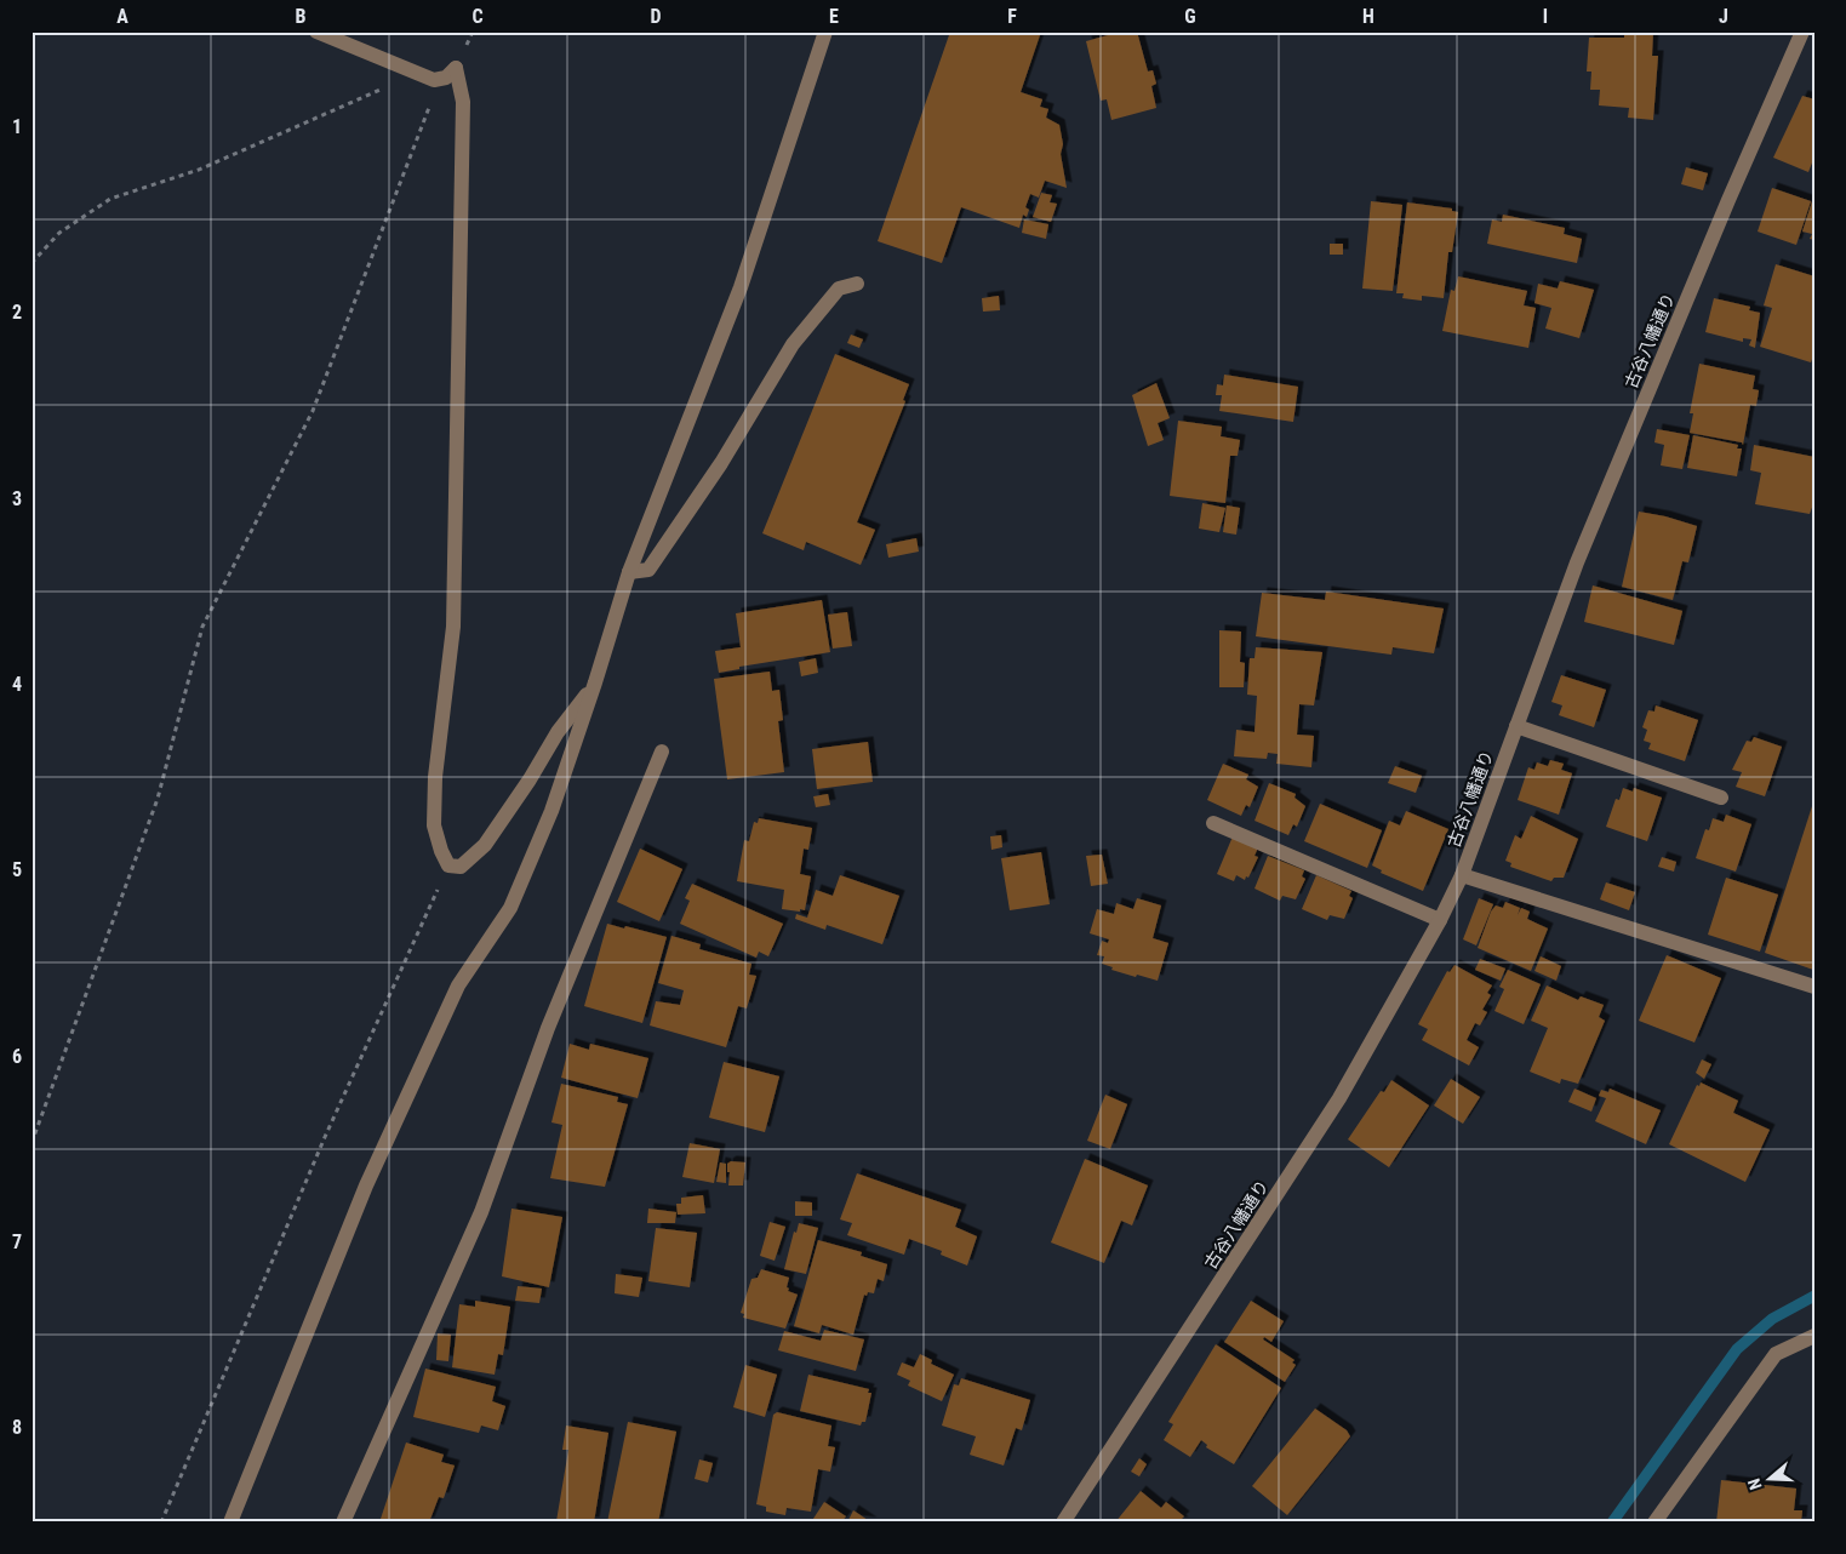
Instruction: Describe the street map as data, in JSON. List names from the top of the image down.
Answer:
{
  "streets": {
    "street": ["古谷八幡通り"]
  },
  "north": "left",
  "grid": {
    "columns": [
      "A",
      "B",
      "C",
      "D",
      "E",
      "F",
      "G",
      "H",
      "I",
      "J"
    ],
    "rows": [
      "1",
      "2",
      "3",
      "4",
      "5",
      "6",
      "7",
      "8"
    ]
  }
}
